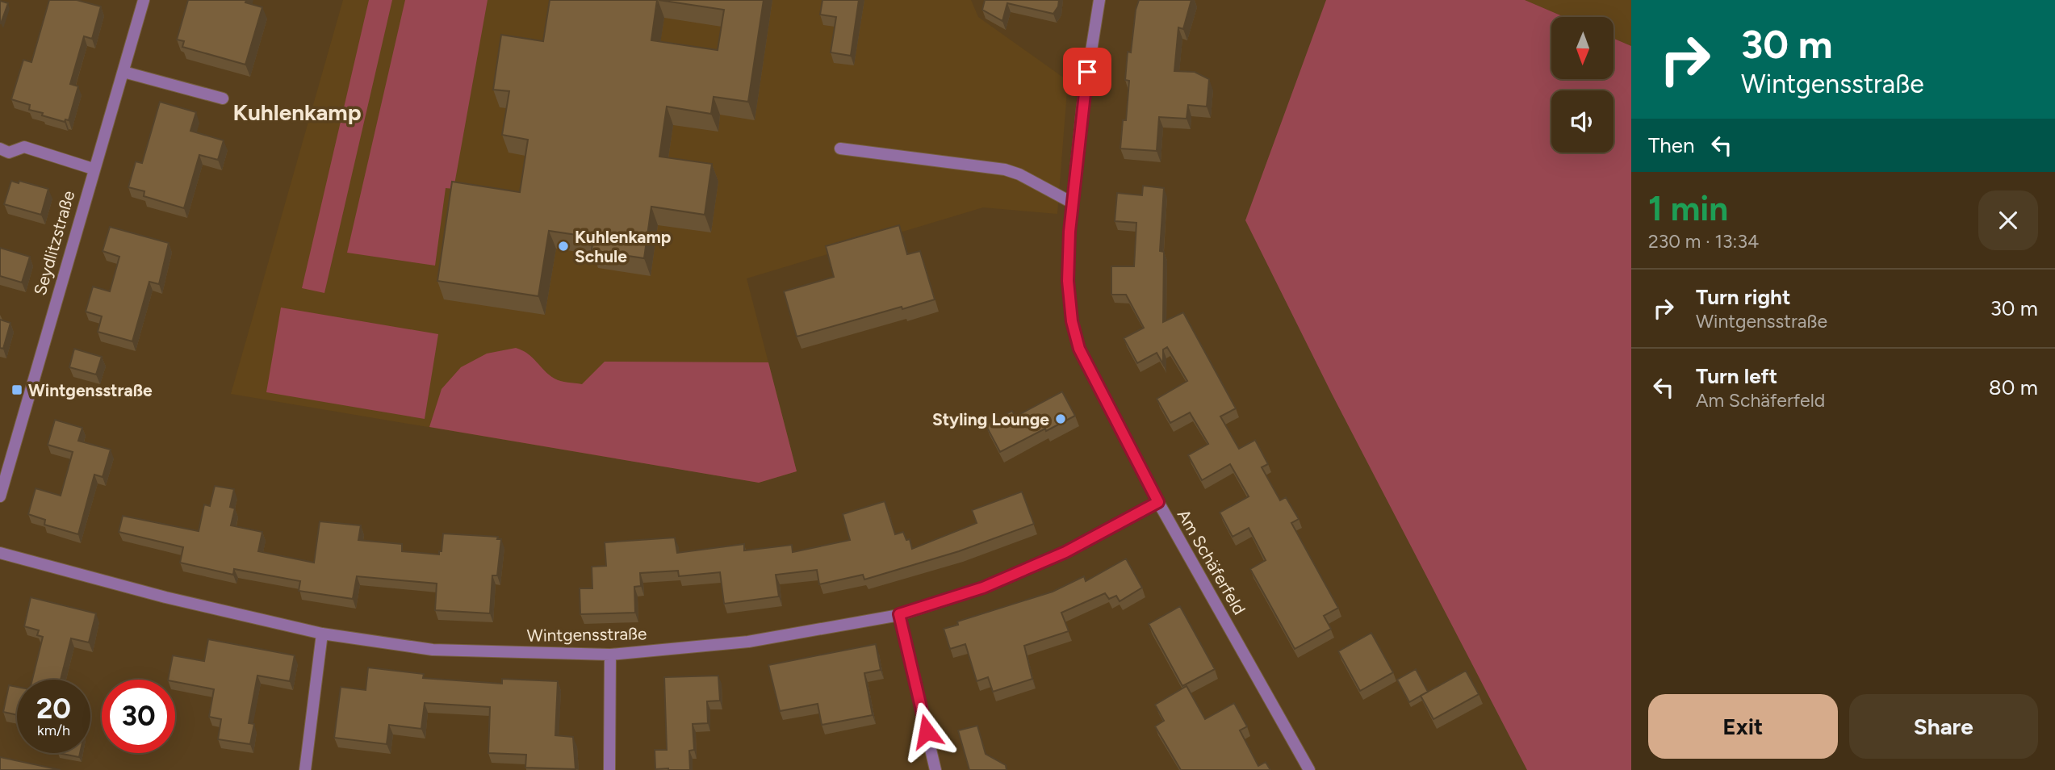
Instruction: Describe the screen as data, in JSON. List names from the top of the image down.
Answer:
{
  "streets": {
    "street": ["Seydlitzstraße", "Am Schäferfeld", "Wintgensstraße"]
  },
  "crossings": [
    ["Am Schäferfeld", "Wintgensstraße"]
  ],
  "districts": ["Kuhlenkamp"],
  "places": {
    "other": ["Kuhlenkamp Schule", "Styling Lounge"],
    "transit": ["Wintgensstraße"]
  },
  "north": "bottom",
  "page": {
    "turn": ["30 m", "Wintgensstraße"],
    "then": "Then",
    "heading": ["1 min", "230 m · 13:34"],
    "list": [
      {
        "name": "Turn right",
        "note": "Wintgensstraße",
        "value": "30 m"
      },
      {
        "name": "Turn left",
        "note": "Am Schäferfeld",
        "value": "80 m"
      }
    ],
    "speed": "20 km/h",
    "limit": "30",
    "buttons": ["Exit", "Share"]
  }
}
